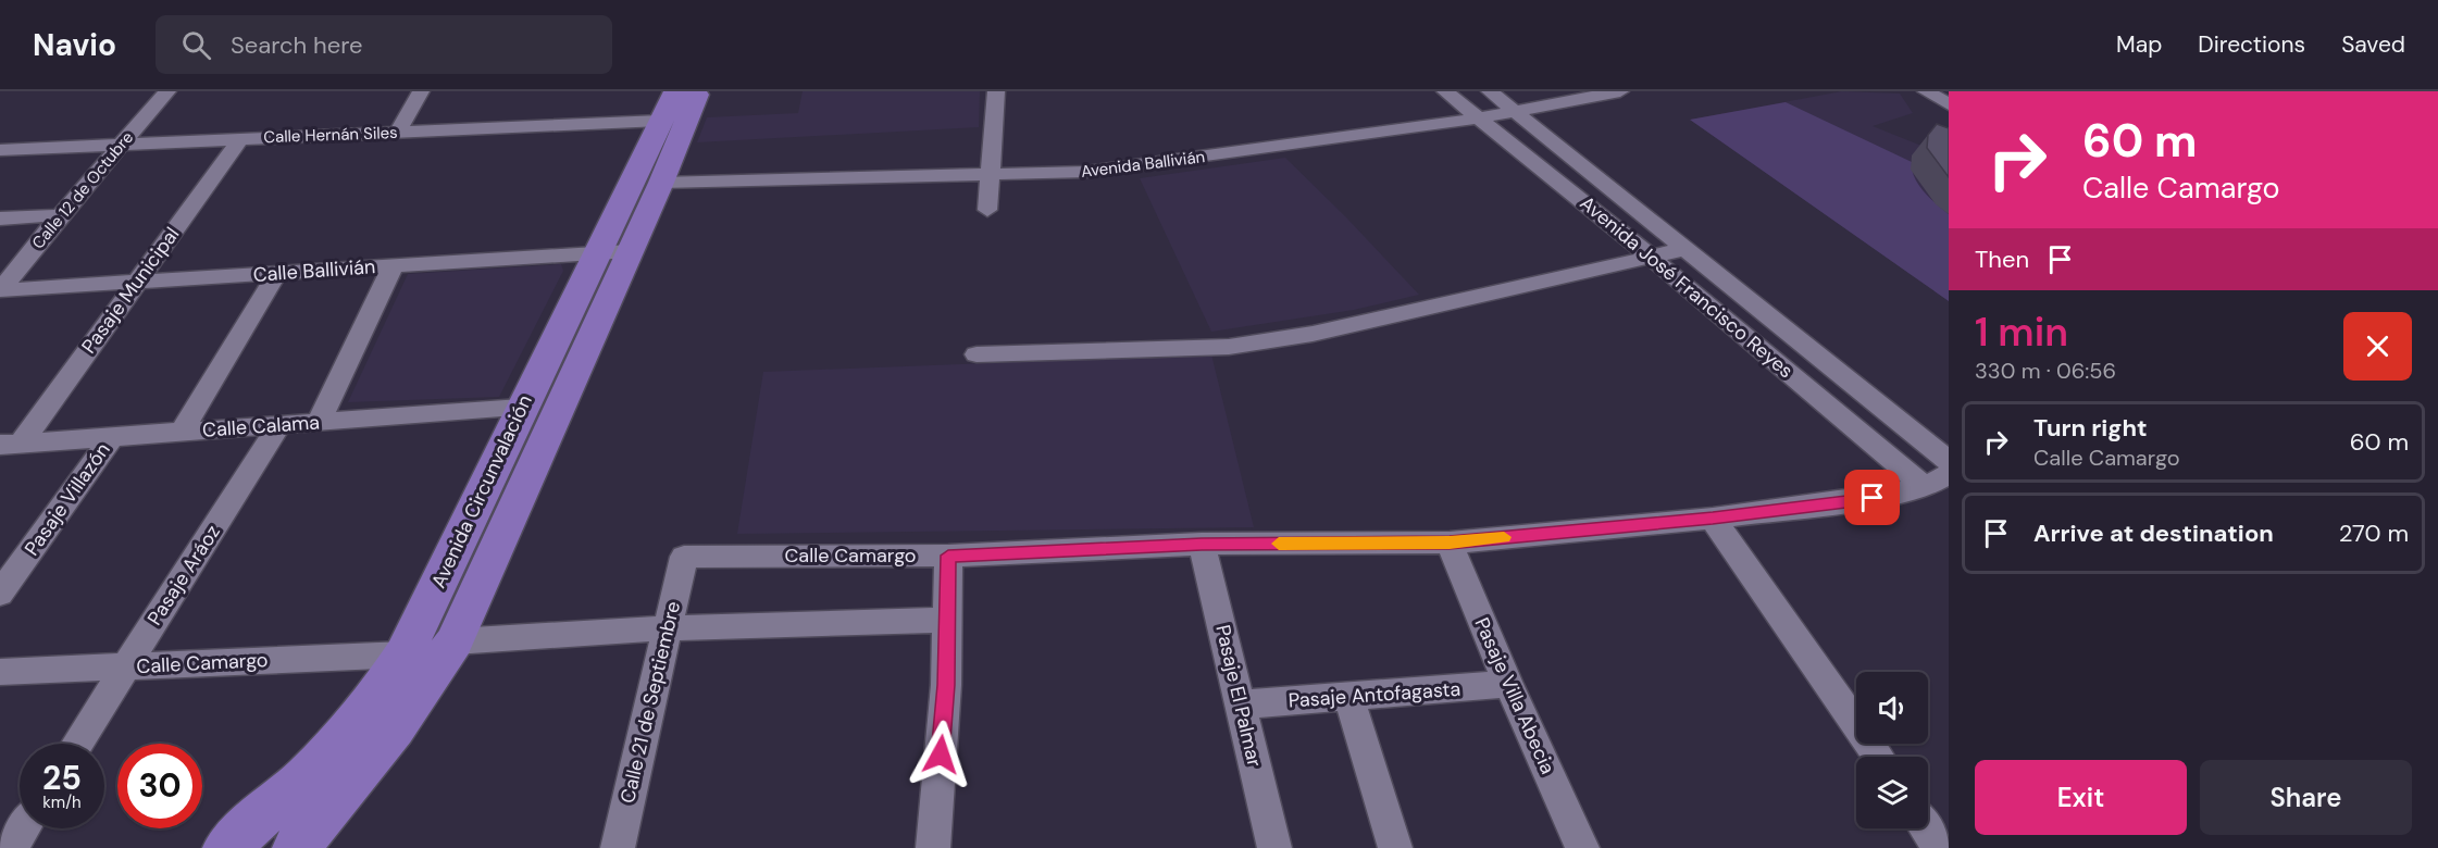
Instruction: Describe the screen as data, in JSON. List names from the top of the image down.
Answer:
{
  "streets": {
    "highway": ["Avenida Circunvalación"],
    "street": [
      "Calle Hernán Siles",
      "Avenida Ballivián",
      "Calle 12 de Octubre",
      "Calle Ballivián",
      "Avenida José Francisco Reyes",
      "Pasaje Municipal",
      "Calle Calama",
      "Pasaje Villazón",
      "Calle Camargo",
      "Pasaje Aráoz",
      "Pasaje Antofagasta",
      "Pasaje El Palmar",
      "Pasaje Villa Abecia",
      "Calle 21 de Septiembre"
    ]
  },
  "crossings": [
    ["Calle Hernán Siles", "Calle 12 de Octubre"],
    ["Calle Hernán Siles", "Pasaje Municipal"],
    ["Calle Hernán Siles", "Avenida Circunvalación"],
    ["Avenida Ballivián", "Avenida José Francisco Reyes"],
    ["Avenida Ballivián", "Avenida Circunvalación"],
    ["Calle 12 de Octubre", "Calle Ballivián"],
    ["Calle Ballivián", "Pasaje Municipal"],
    ["Calle Ballivián", "Avenida Circunvalación"],
    ["Avenida José Francisco Reyes", "Calle Camargo"],
    ["Pasaje Municipal", "Calle Calama"],
    ["Calle Calama", "Avenida Circunvalación"],
    ["Calle Calama", "Pasaje Villazón"],
    ["Calle Calama", "Pasaje Aráoz"],
    ["Avenida Circunvalación", "Calle Camargo"],
    ["Calle Camargo", "Pasaje Aráoz"],
    ["Calle Camargo", "Pasaje El Palmar"],
    ["Calle Camargo", "Pasaje Villa Abecia"],
    ["Calle Camargo", "Calle 21 de Septiembre"],
    ["Pasaje Antofagasta", "Pasaje El Palmar"],
    ["Pasaje Antofagasta", "Pasaje Villa Abecia"]
  ],
  "page": {
    "header": "Navio",
    "search": "Search here",
    "nav": ["Map", "Directions", "Saved"],
    "turn": ["60 m", "Calle Camargo"],
    "then": "Then",
    "heading": ["1 min", "330 m · 06:56"],
    "list": [
      {
        "name": "Turn right",
        "note": "Calle Camargo",
        "value": "60 m"
      },
      {
        "name": "Arrive at destination",
        "value": "270 m"
      }
    ],
    "speed": "25 km/h",
    "limit": "30",
    "buttons": ["Exit", "Share"]
  }
}
